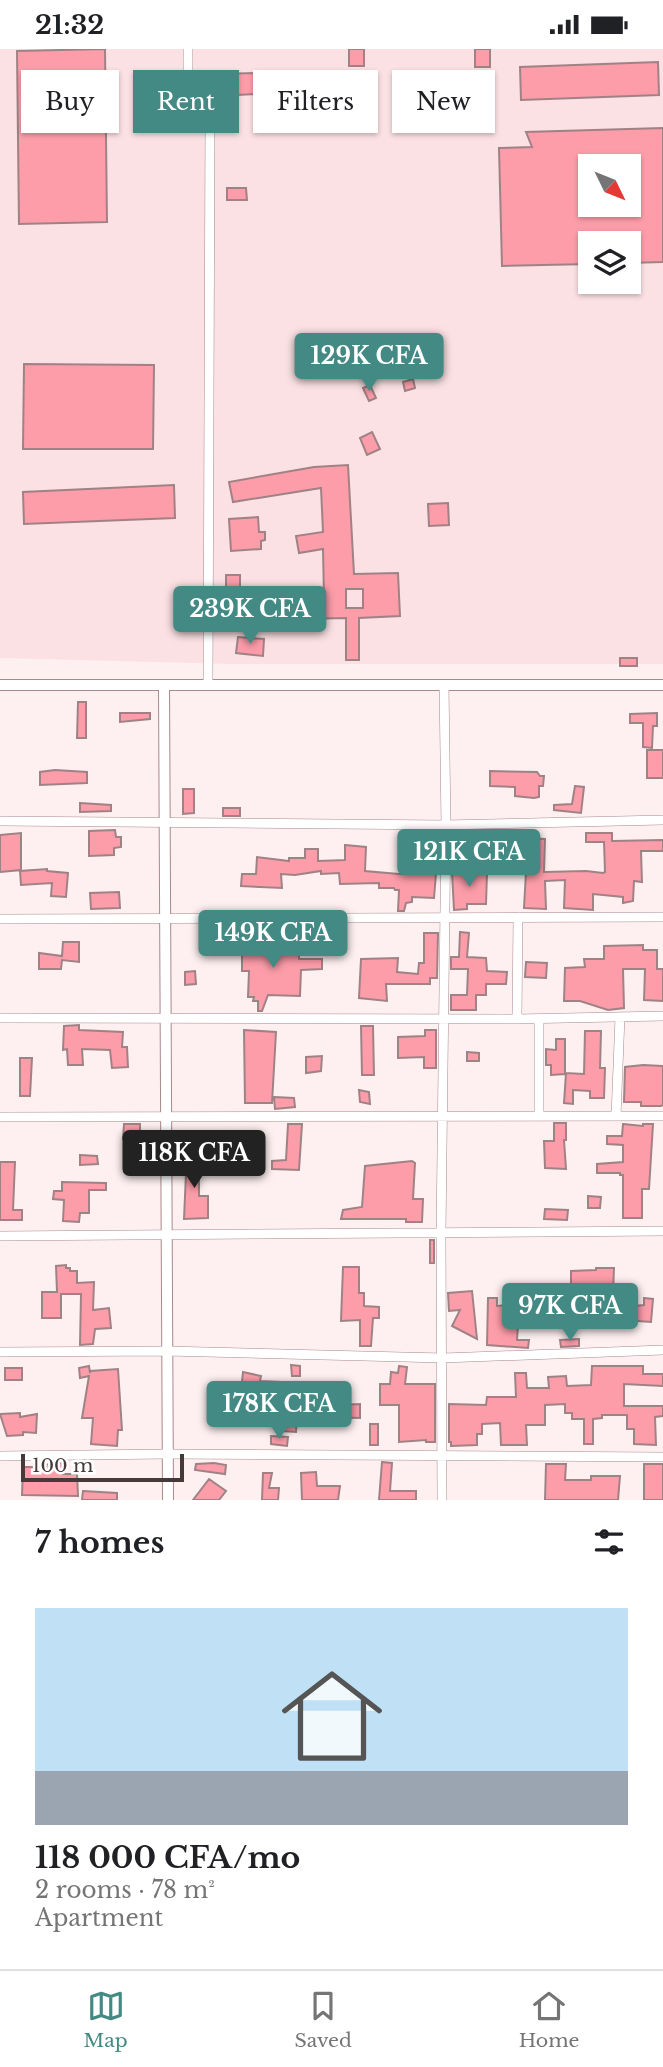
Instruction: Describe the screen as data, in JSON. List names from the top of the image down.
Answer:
{
  "scale_bar": "100 m",
  "north": "bottom right",
  "page": {
    "status": "21:32",
    "chip": [
      "Buy",
      "Rent",
      "Filters",
      "New"
    ],
    "price": [
      "129K CFA",
      "239K CFA",
      "121K CFA",
      "149K CFA",
      "118K CFA",
      "97K CFA",
      "178K CFA"
    ],
    "scale": "100 m",
    "heading": "7 homes",
    "list": [
      {
        "name": "118 000 CFA/mo",
        "note": "2 rooms · 78 m² · Apartment"
      }
    ],
    "tabs": ["Map", "Saved", "Home"]
  }
}
